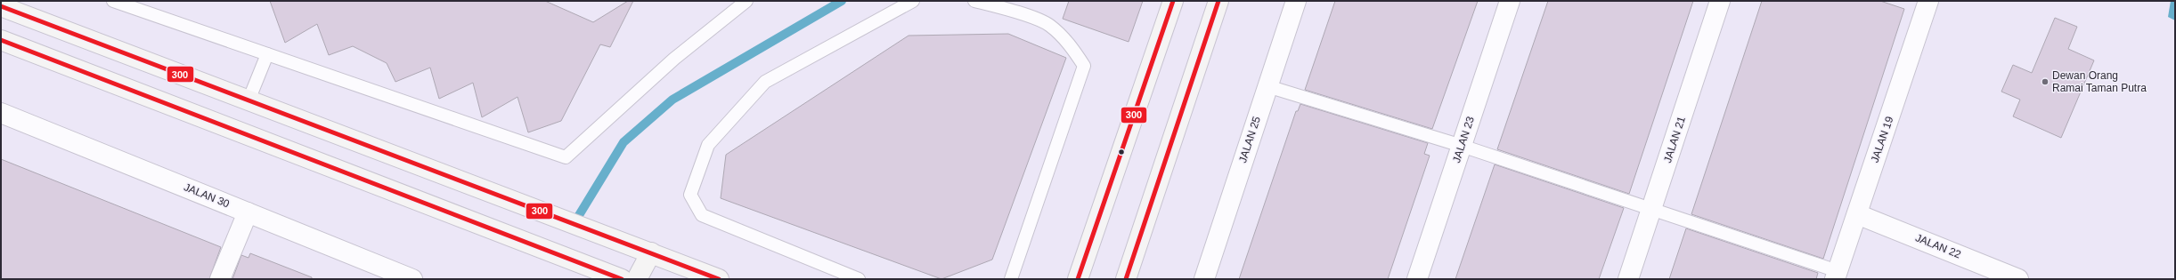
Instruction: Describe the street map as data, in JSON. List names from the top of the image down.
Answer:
{
  "streets": {
    "street": [
      "JALAN 25",
      "JALAN 23",
      "JALAN 21",
      "JALAN 19",
      "JALAN 30",
      "JALAN 22"
    ]
  },
  "crossings": [
    ["JALAN 19", "JALAN 22"]
  ],
  "places": ["Dewan Orang Ramai Taman Putra"],
  "lines": ["transit line 300"]
}
